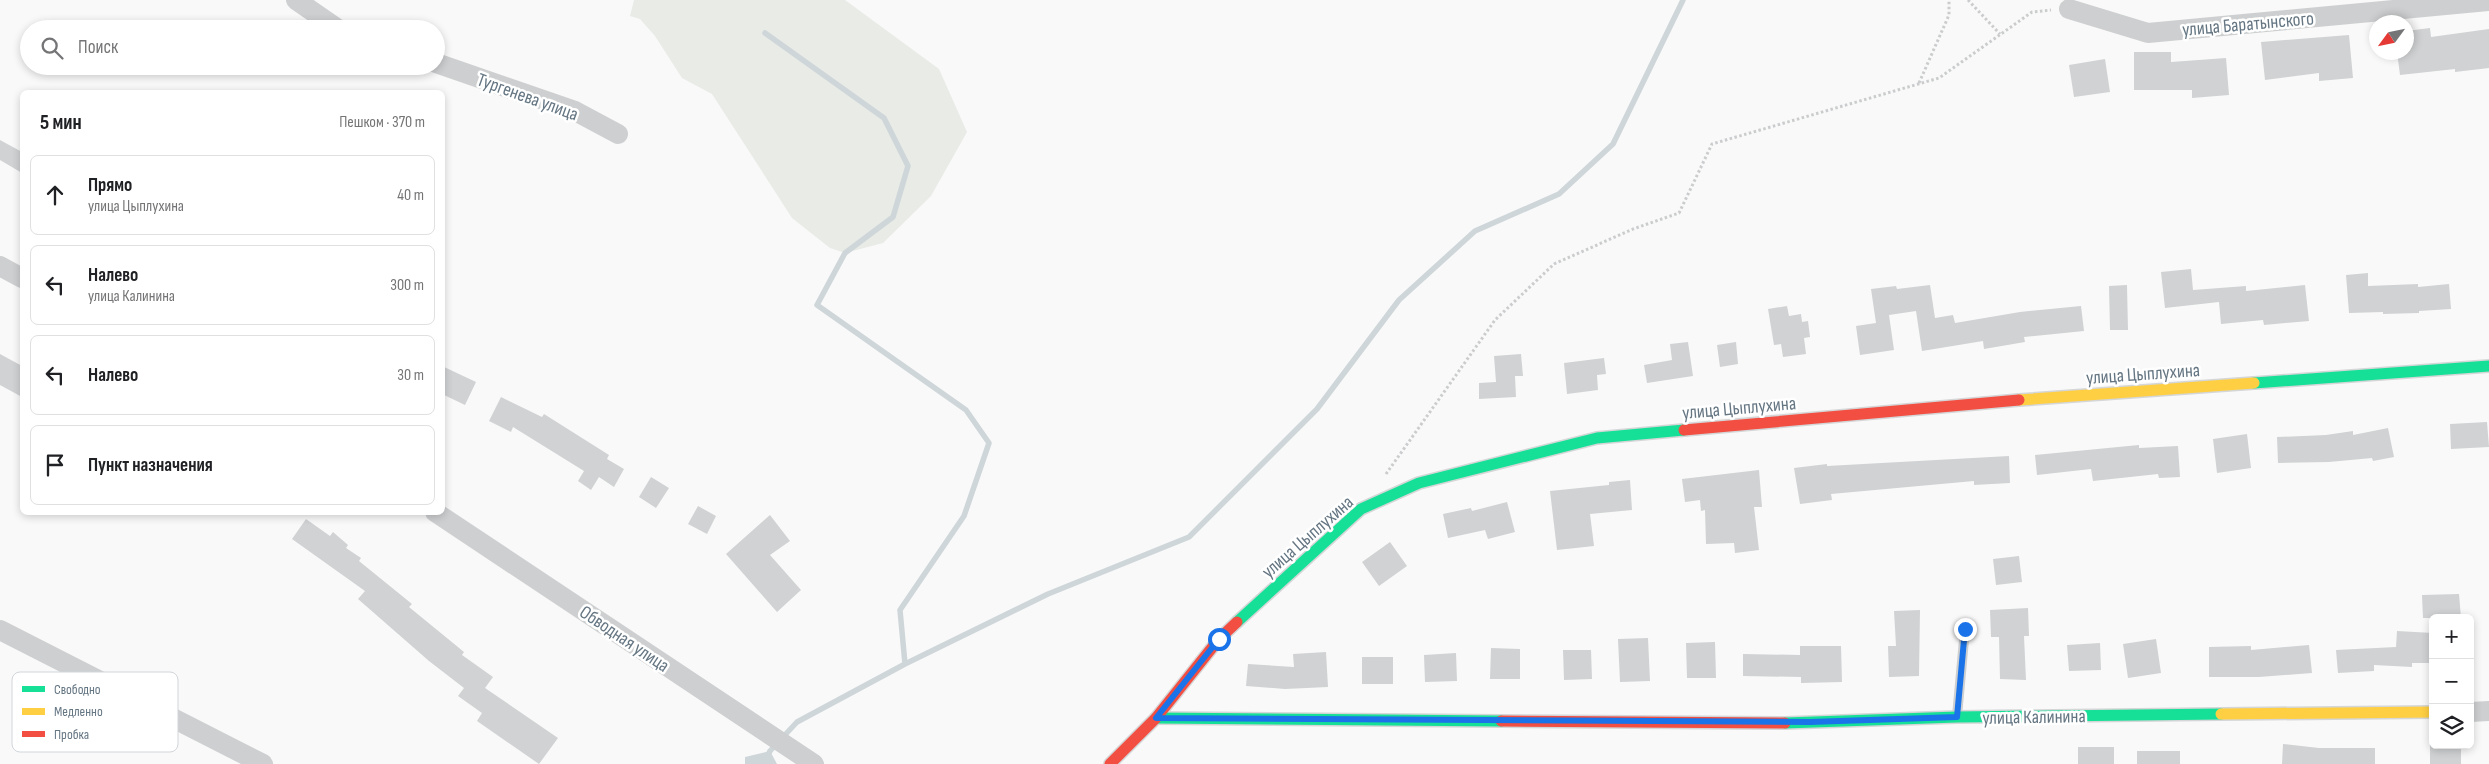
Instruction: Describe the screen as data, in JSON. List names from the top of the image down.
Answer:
{
  "streets": {
    "street": [
      "улица Баратынского",
      "Тургенева улица",
      "улица Цыплухина",
      "Обводная улица",
      "улица Калинина"
    ]
  },
  "crossings": [
    ["улица Цыплухина", "улица Калинина"]
  ],
  "legend": ["Свободно", "Медленно", "Пробка"],
  "north": "bottom left",
  "page": {
    "search": "Поиск",
    "heading": ["5 мин", "Пешком · 370 m"],
    "list": [
      ["Прямо", "улица Цыплухина", "40 m"],
      ["Налево", "улица Калинина", "300 m"],
      ["Налево", "30 m"],
      "Пункт назначения"
    ],
    "map_buttons": ["+", "−"]
  }
}
